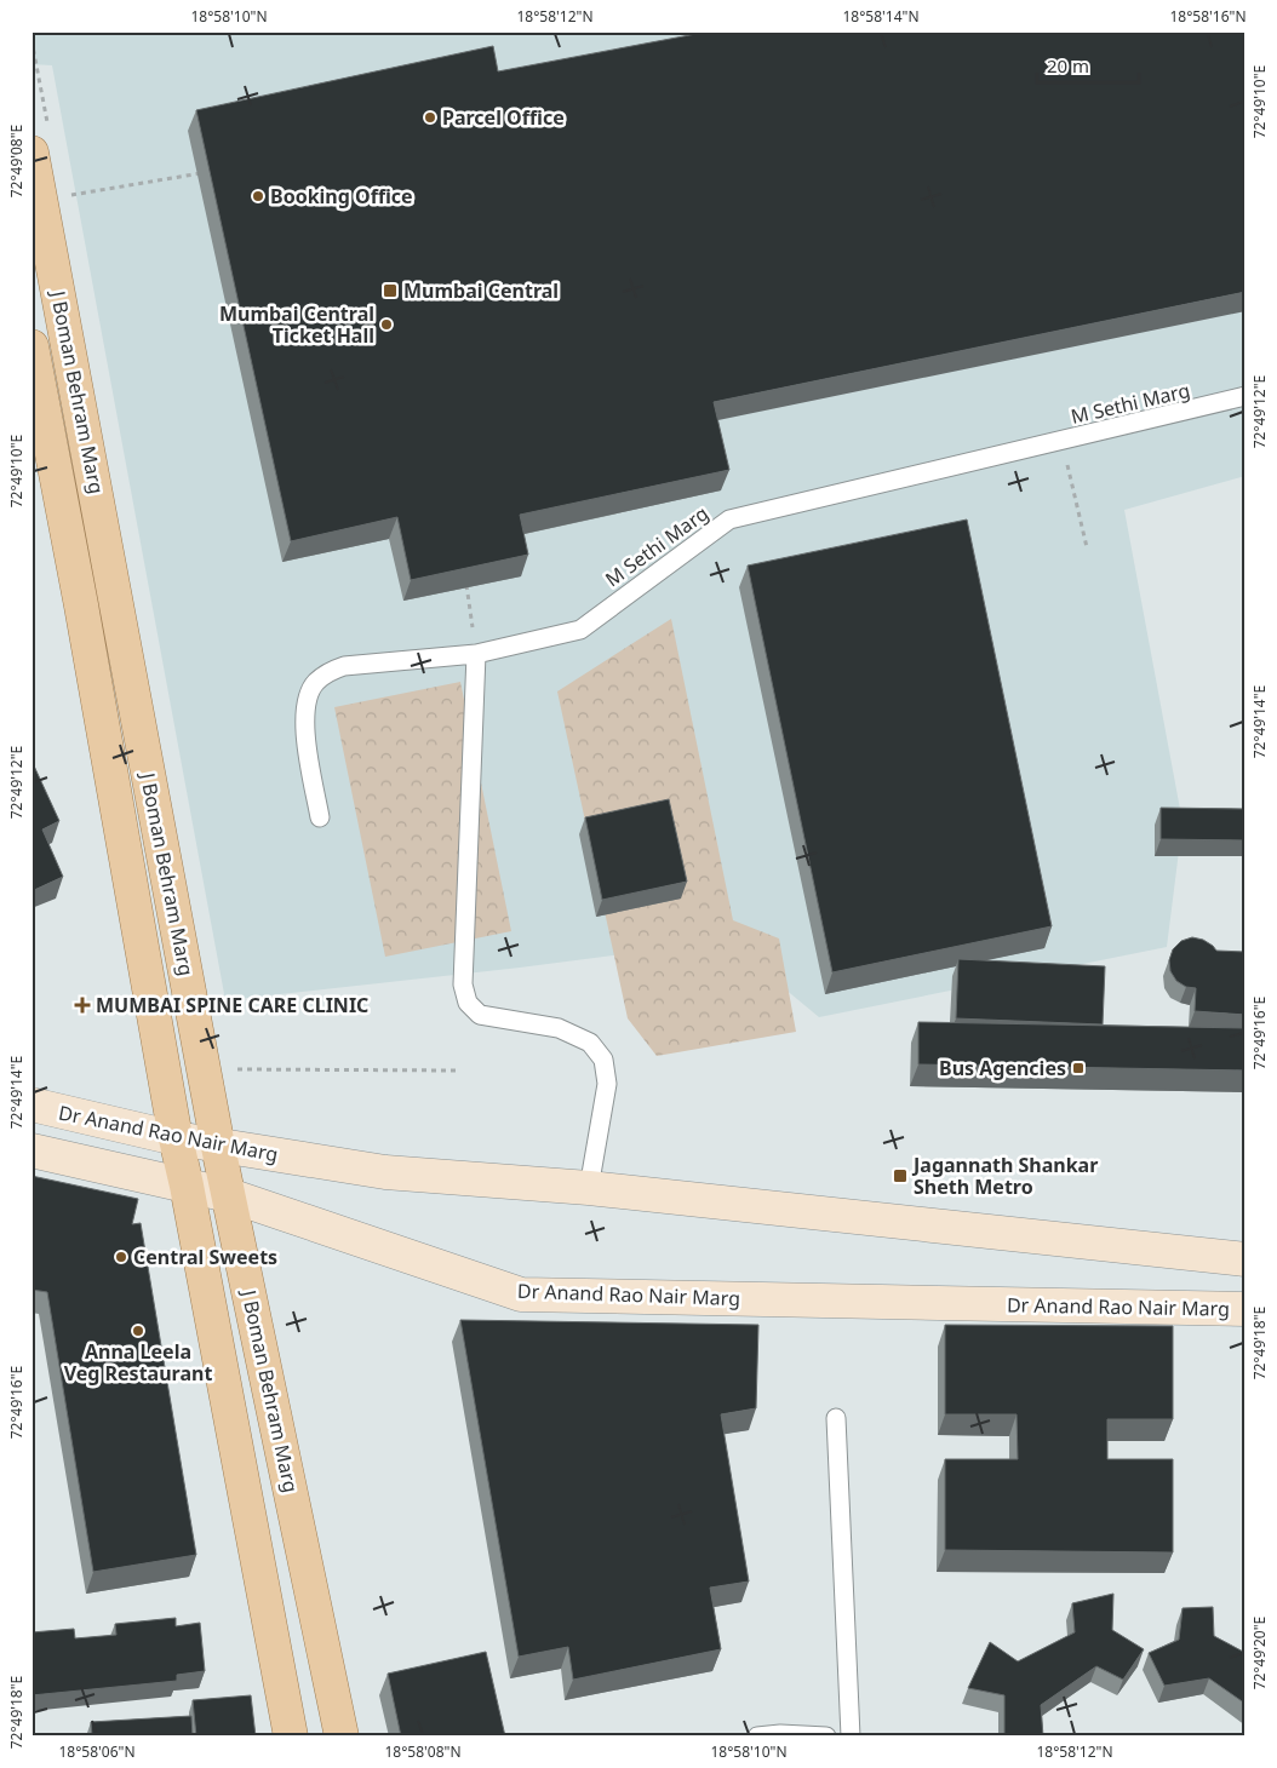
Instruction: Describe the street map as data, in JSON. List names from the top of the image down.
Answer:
{
  "streets": {
    "main road": ["J Boman Behram Marg", "Dr Anand Rao Nair Marg"],
    "lane": ["M Sethi Marg"]
  },
  "crossings": [
    ["J Boman Behram Marg", "Dr Anand Rao Nair Marg"]
  ],
  "places": {
    "other": [
      "Parcel Office",
      "Booking Office",
      "Mumbai Central Ticket Hall",
      "Central Sweets",
      "Anna Leela Veg Restaurant"
    ],
    "transit": ["Mumbai Central", "Bus Agencies", "Jagannath Shankar Sheth Metro"],
    "health": ["MUMBAI SPINE CARE CLINIC"]
  },
  "scale_bar": "20 m",
  "coordinates": [
    "18°58'10\"N",
    "18°58'12\"N",
    "18°58'14\"N",
    "18°58'16\"N",
    "72°49'10\"E",
    "72°49'08\"E",
    "72°49'12\"E",
    "72°49'14\"E",
    "72°49'16\"E",
    "72°49'18\"E",
    "72°49'20\"E",
    "18°58'06\"N",
    "18°58'08\"N"
  ]
}
